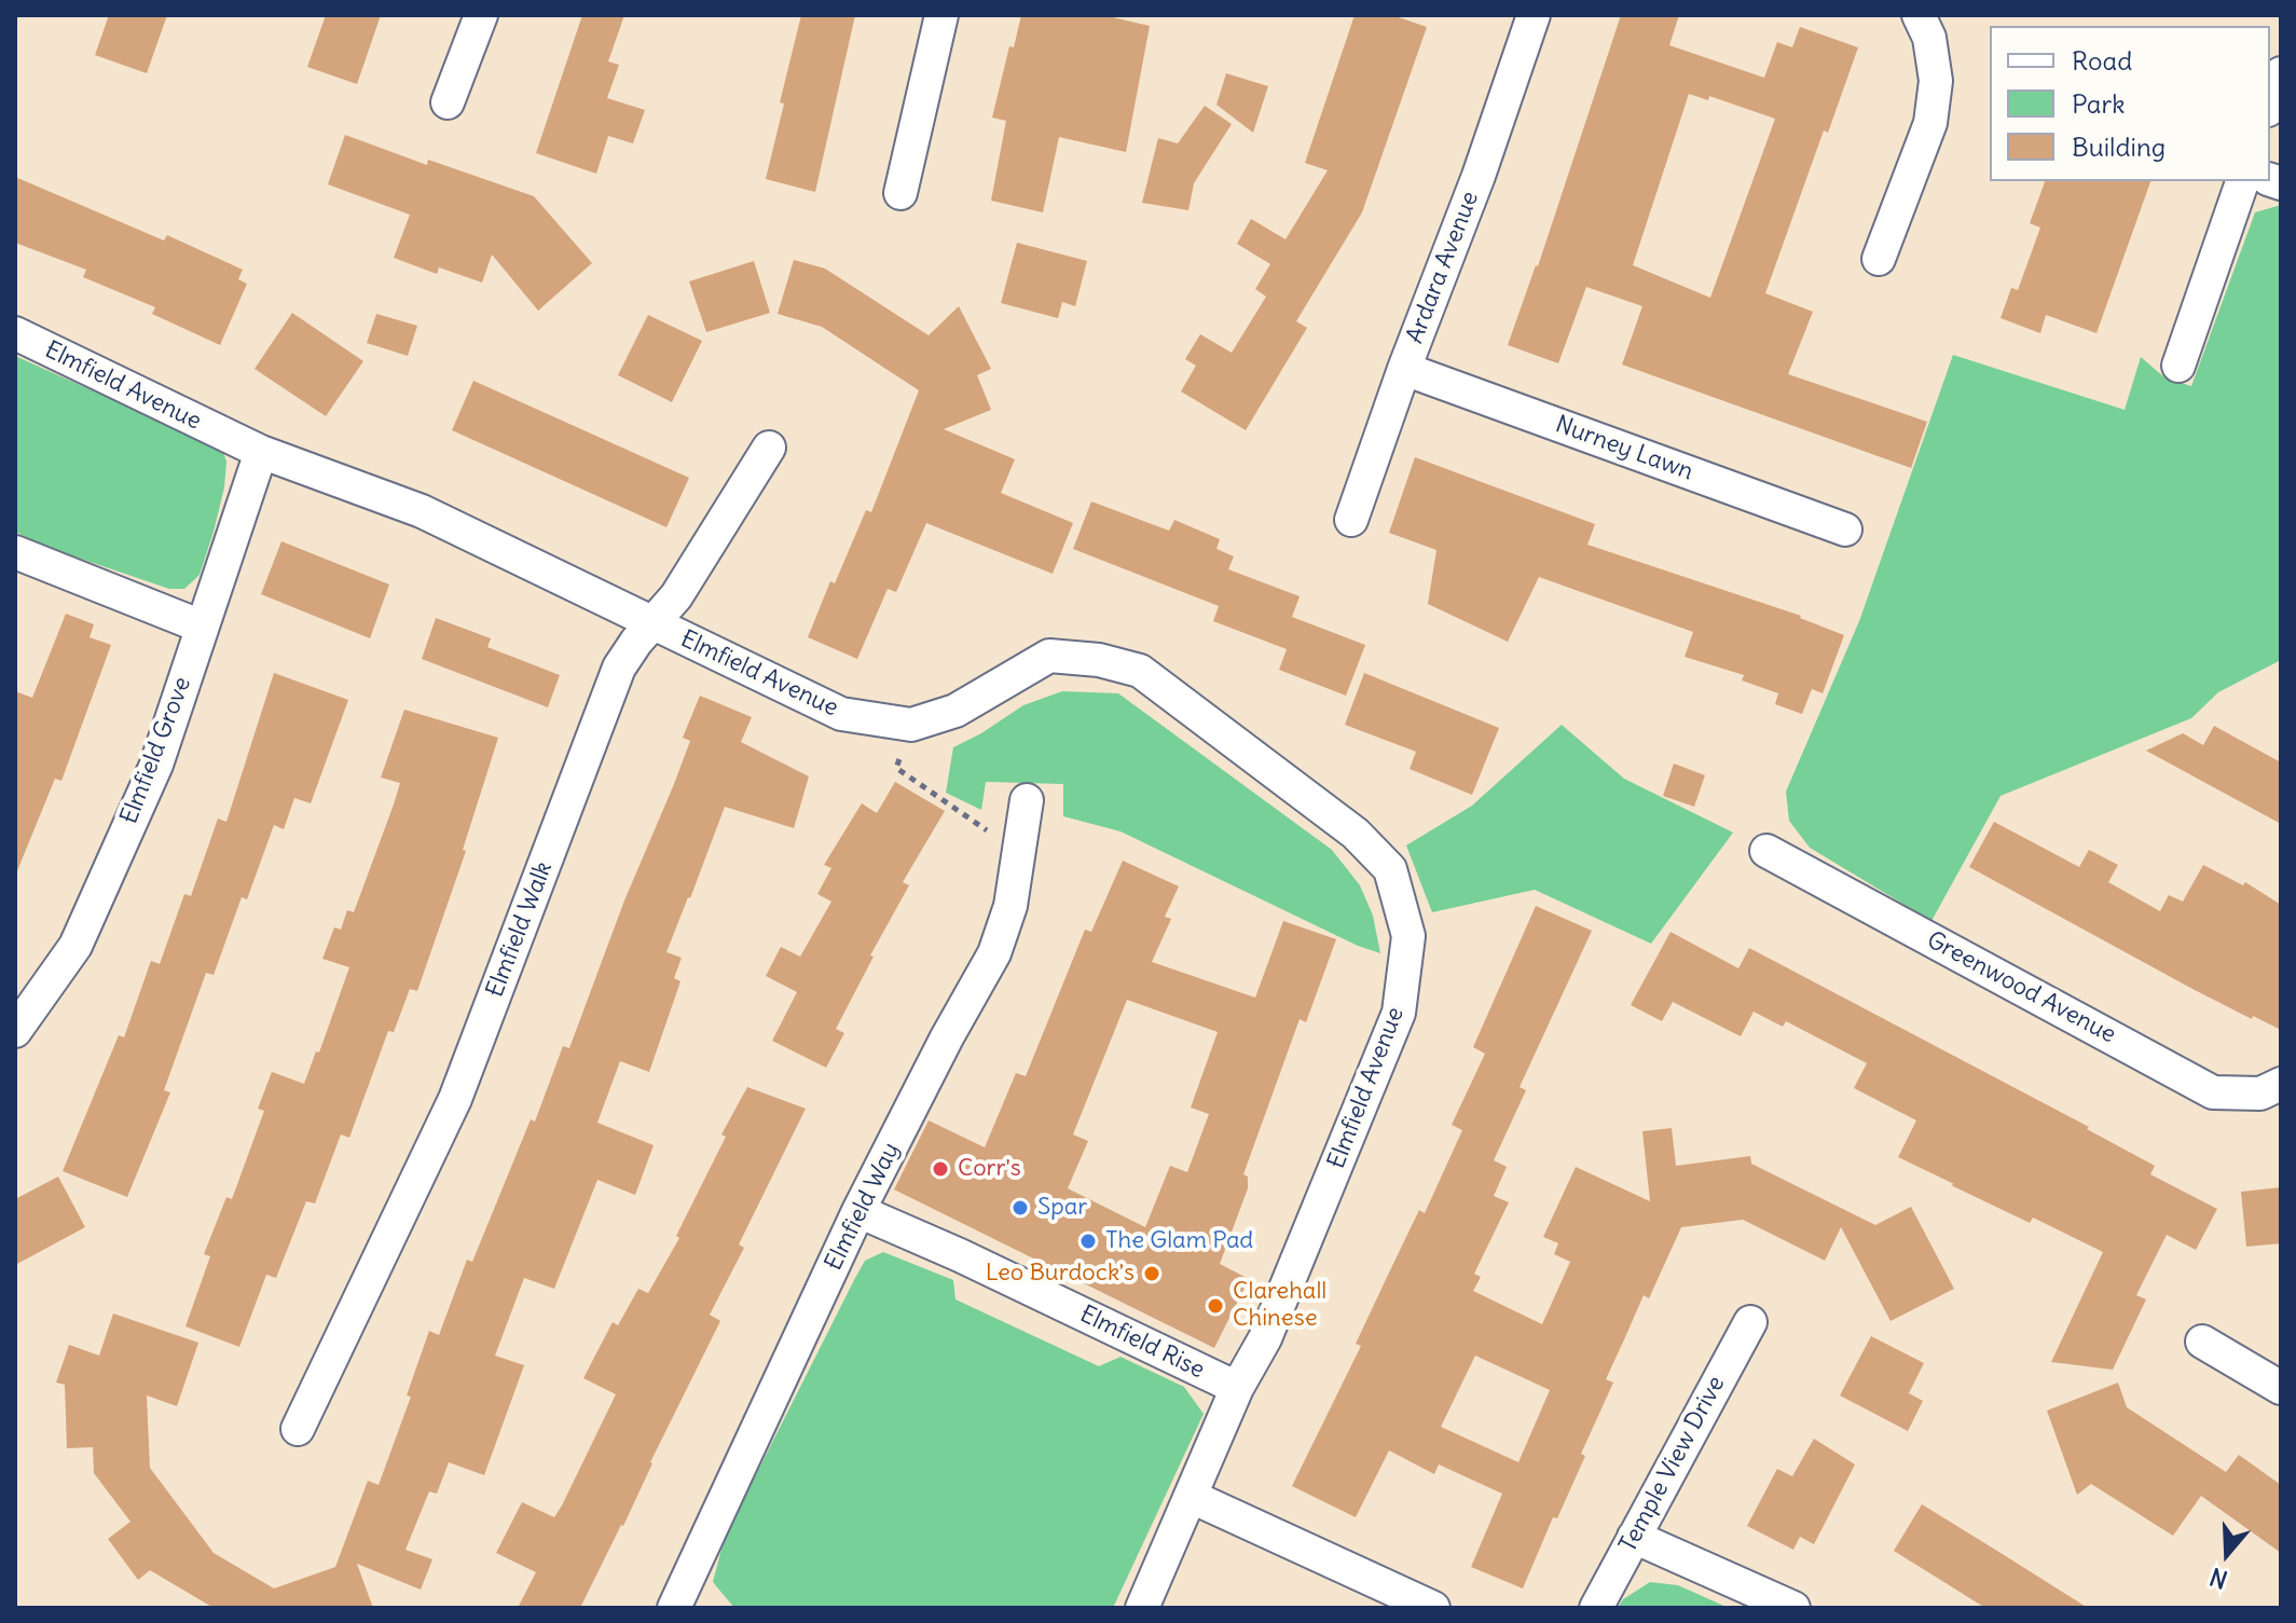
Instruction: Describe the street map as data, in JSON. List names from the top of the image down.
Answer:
{
  "streets": {
    "street": [
      "Ardara Avenue",
      "Elmfield Avenue",
      "Nurney Lawn",
      "Elmfield Grove",
      "Elmfield Walk",
      "Greenwood Avenue",
      "Elmfield Way",
      "Elmfield Rise",
      "Temple View Drive"
    ]
  },
  "crossings": [
    ["Ardara Avenue", "Nurney Lawn"],
    ["Elmfield Avenue", "Elmfield Grove"],
    ["Elmfield Avenue", "Elmfield Walk"],
    ["Elmfield Avenue", "Elmfield Rise"],
    ["Elmfield Way", "Elmfield Rise"]
  ],
  "places": [
    "Corr's",
    "Spar",
    "The Glam Pad",
    "Leo Burdock's",
    "Clarehall Chinese"
  ],
  "legend": ["Road", "Park", "Building"],
  "north": "bottom"
}
